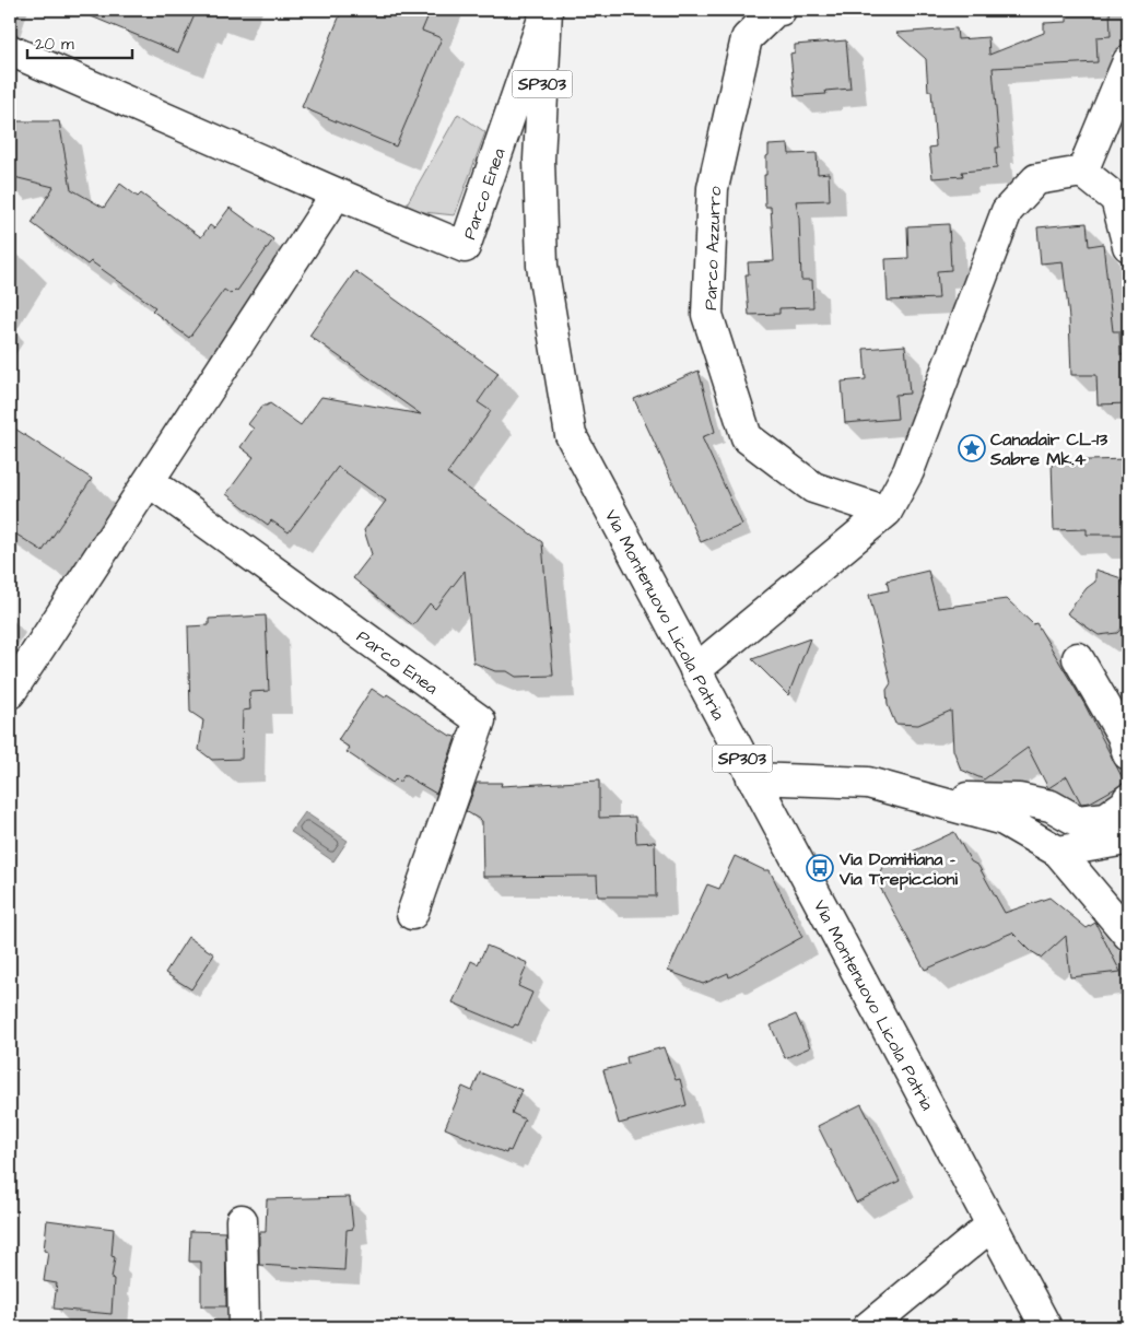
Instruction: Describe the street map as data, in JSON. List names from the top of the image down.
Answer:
{
  "streets": {
    "street": [
      "SP303",
      "Parco Enea",
      "Parco Azzurro",
      "Via Montenuovo Licola Patria"
    ]
  },
  "crossings": [
    ["Parco Enea", "Via Montenuovo Licola Patria"]
  ],
  "places": {
    "place": ["Canadair CL-13 Sabre Mk.4"],
    "bus stop": ["Via Domitiana - Via Trepiccioni"]
  },
  "scale_bar": "20 m"
}
